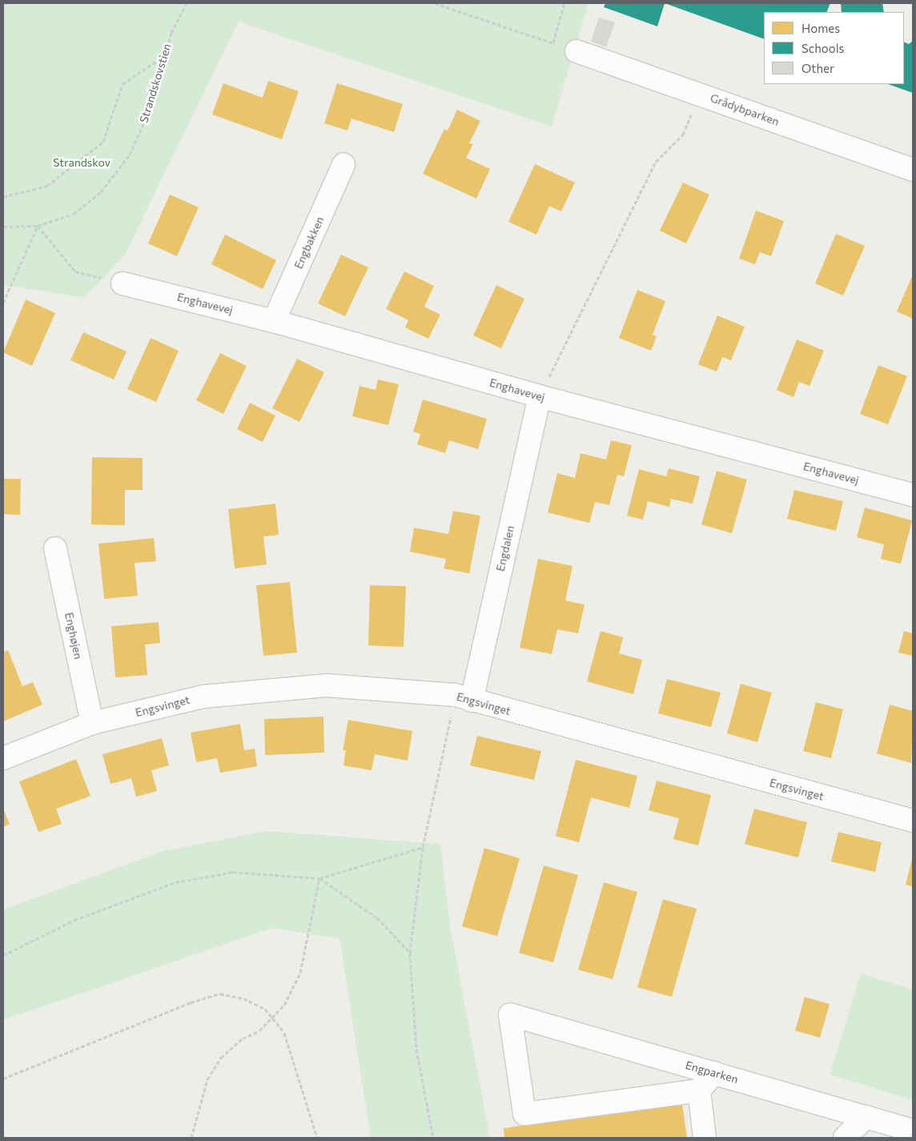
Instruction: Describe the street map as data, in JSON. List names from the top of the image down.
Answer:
{
  "streets": {
    "street": [
      "Grådybparken",
      "Engbakken",
      "Enghavevej",
      "Engdalen",
      "Enghøjen",
      "Engsvinget",
      "Engparken"
    ],
    "path": ["Strandskovstien"]
  },
  "crossings": [
    ["Engbakken", "Enghavevej"],
    ["Enghavevej", "Engdalen"],
    ["Engdalen", "Engsvinget"],
    ["Enghøjen", "Engsvinget"]
  ],
  "parks": ["Strandskov"],
  "legend": ["Homes", "Schools", "Other"]
}
